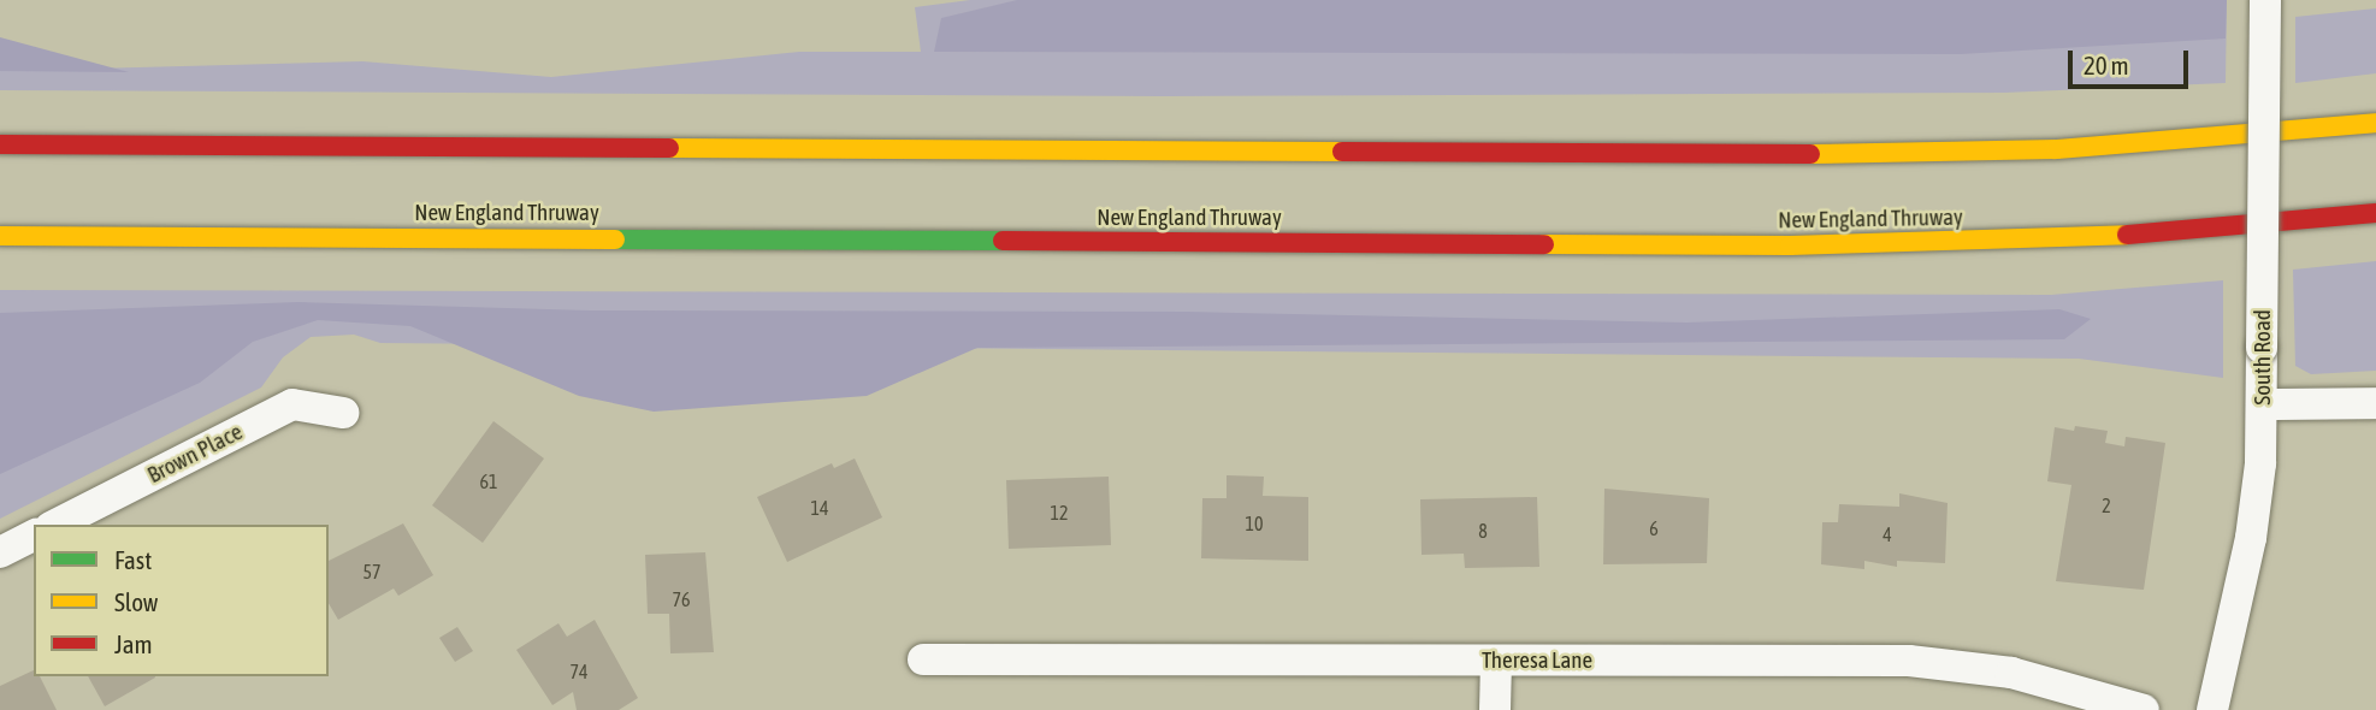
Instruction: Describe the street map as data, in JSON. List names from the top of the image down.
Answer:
{
  "streets": {
    "highway": ["New England Thruway"],
    "street": ["South Road", "Brown Place", "Theresa Lane"]
  },
  "house_numbers": [
    "61",
    "2",
    "14",
    "12",
    "10",
    "6",
    "8",
    "4",
    "57",
    "76",
    "74"
  ],
  "legend": ["Fast", "Slow", "Jam"],
  "scale_bar": "20 m"
}
